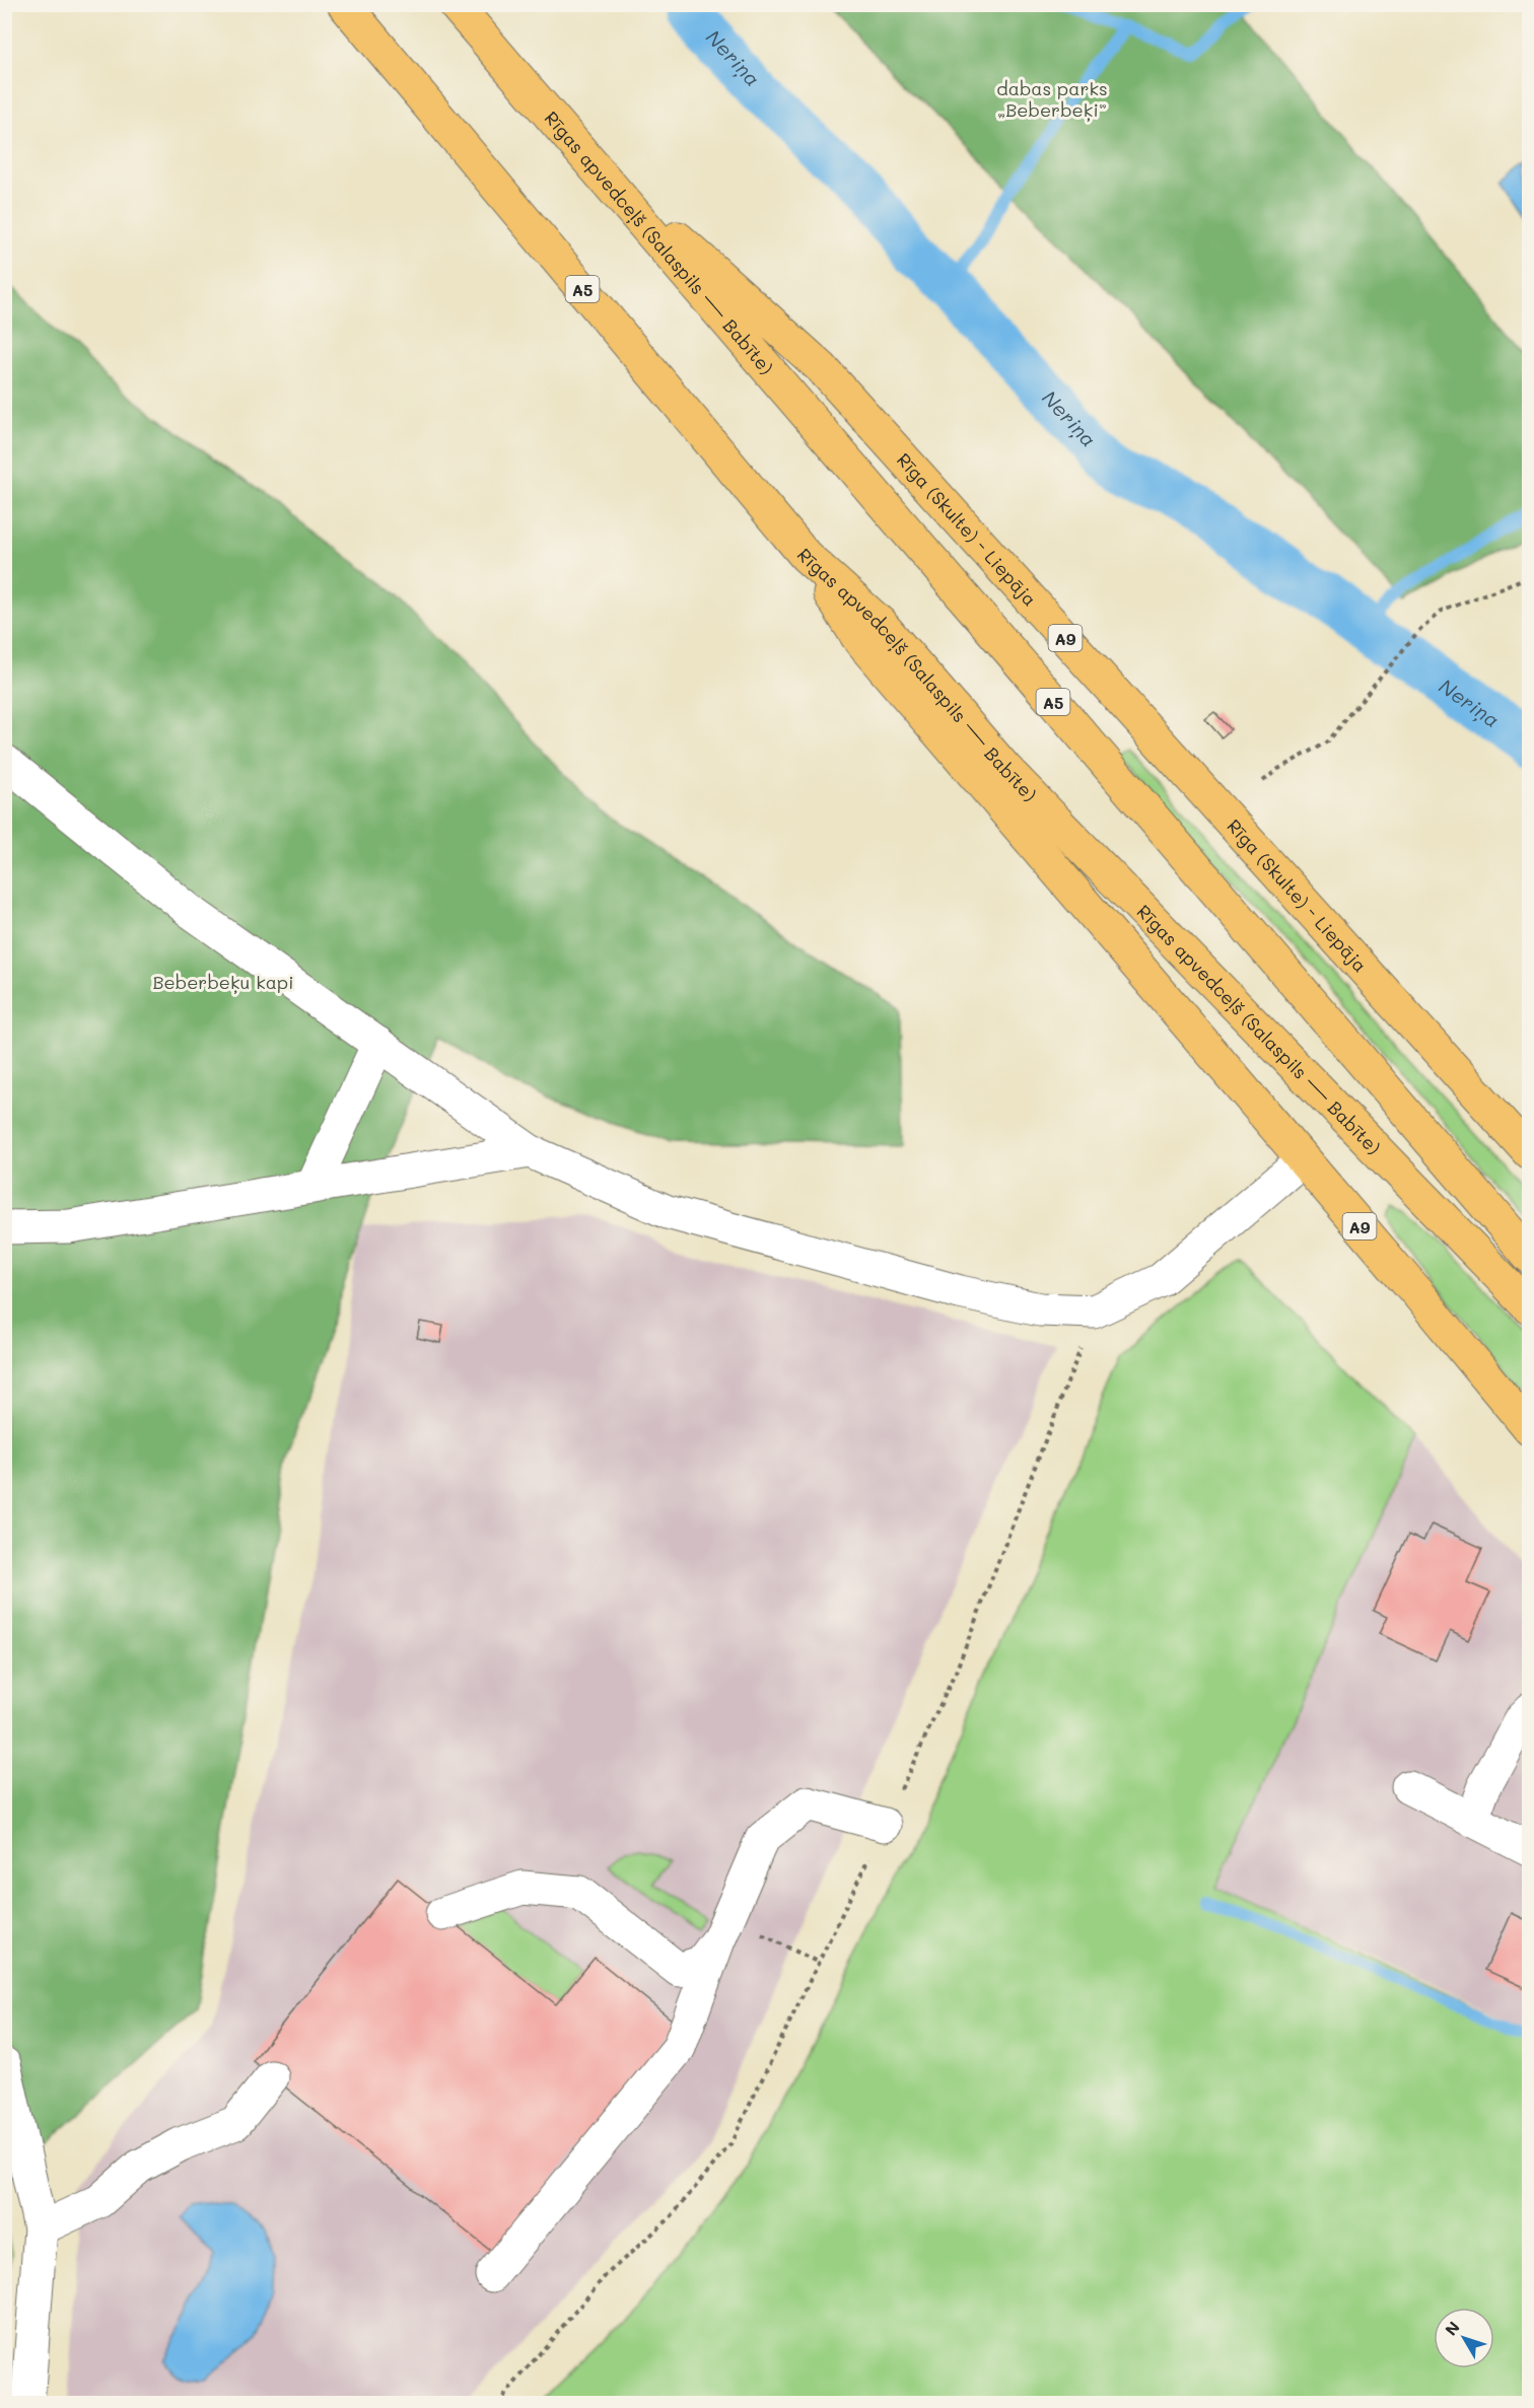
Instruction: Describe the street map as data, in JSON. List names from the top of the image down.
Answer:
{
  "streets": {
    "highway": [
      "Rīgas apvedceļš (Salaspils — Babīte)",
      "A5",
      "Rīga (Skulte) - Liepāja",
      "A9"
    ]
  },
  "crossings": [
    ["Rīgas apvedceļš (Salaspils — Babīte)", "Rīga (Skulte) - Liepāja"],
    ["Rīgas apvedceļš (Salaspils — Babīte)", "A9"]
  ],
  "water": ["Neriņa"],
  "parks": ["dabas parks „Beberbeķi”", "Beberbeķu kapi"],
  "north": "top left"
}
